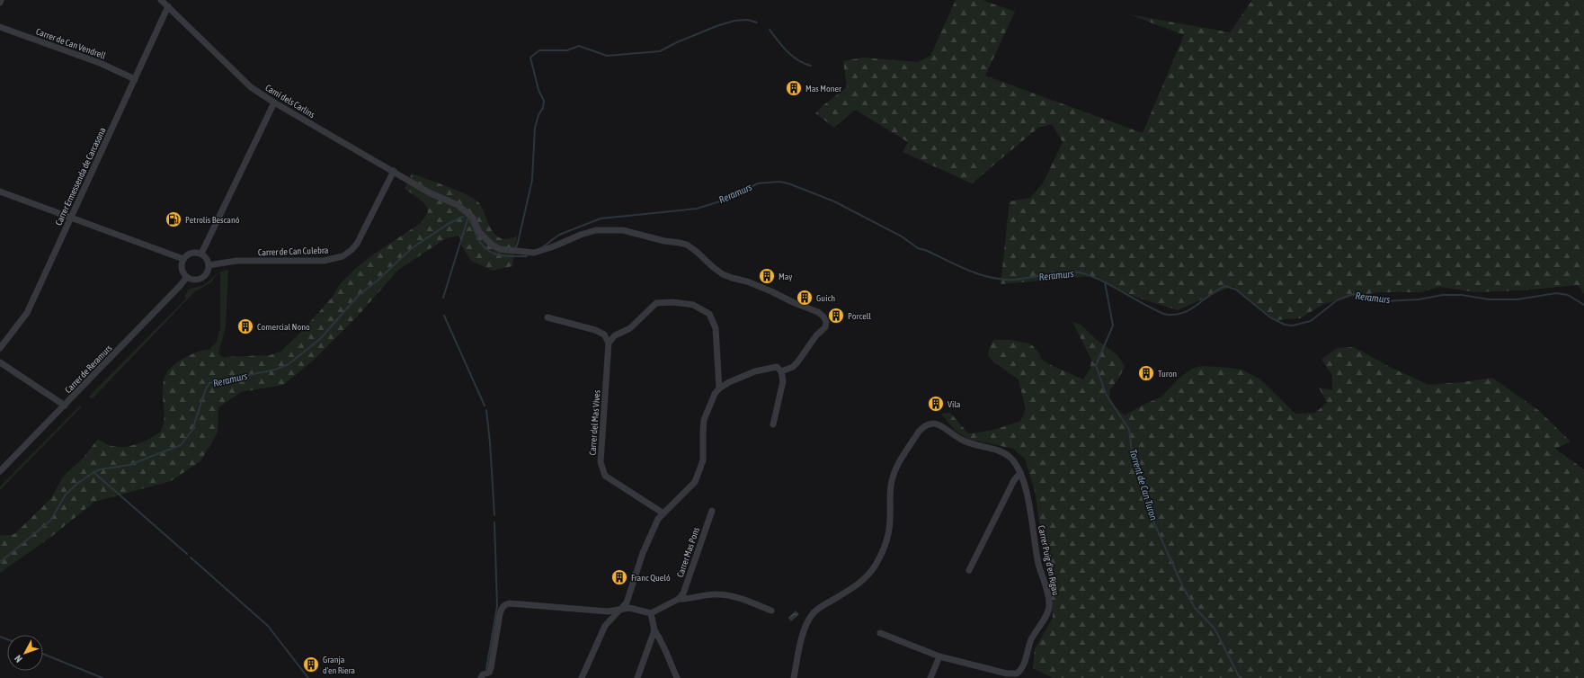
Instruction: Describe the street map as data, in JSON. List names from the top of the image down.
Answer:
{
  "streets": {
    "street": [
      "Carrer de Can Vendrell",
      "Camí dels Carlins",
      "Carrer Ermessenda de Carcasona",
      "Carrer de Can Culebra",
      "Carrer de Reramurs",
      "Carrer del Mas Vives",
      "Carrer Mas Pons",
      "Carrer Puig d'en Rigau"
    ]
  },
  "crossings": [
    ["Carrer de Can Vendrell", "Carrer Ermessenda de Carcasona"],
    ["Camí dels Carlins", "Carrer Ermessenda de Carcasona"],
    ["Camí dels Carlins", "Carrer de Can Culebra"],
    ["Carrer de Can Culebra", "Carrer de Reramurs"]
  ],
  "water": ["Reramurs", "Torrent de Can Turon"],
  "places": {
    "building": [
      "Mas Moner",
      "May",
      "Guich",
      "Porcell",
      "Comercial Nono",
      "Turon",
      "Vila",
      "Franc Queló",
      "Granja d'en Riera"
    ],
    "fuel station": ["Petrolis Bescanó"]
  },
  "north": "bottom left"
}
